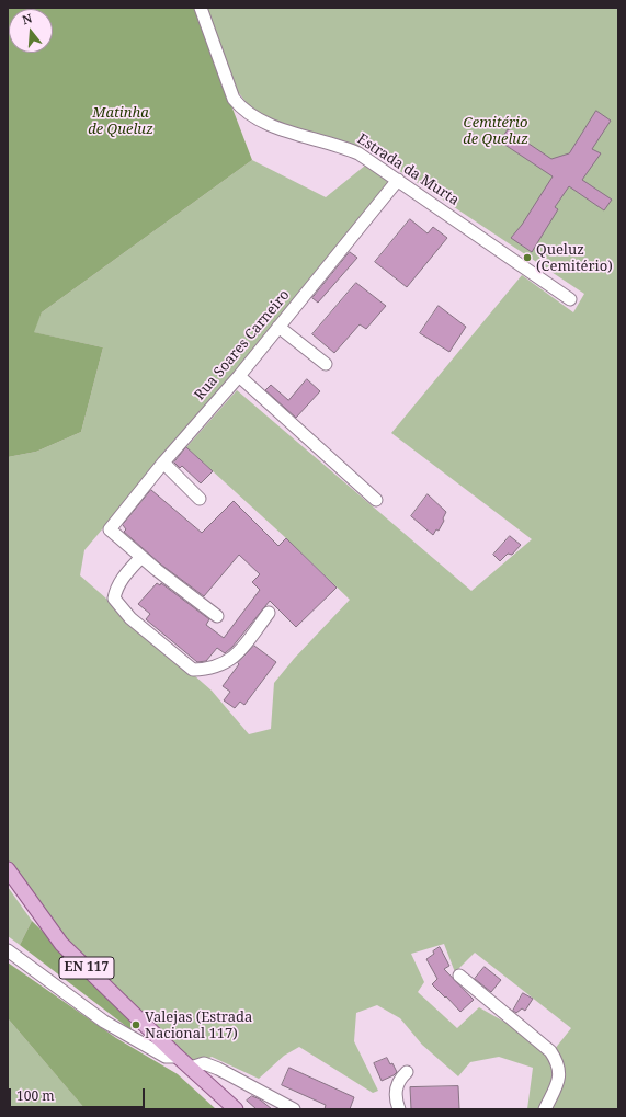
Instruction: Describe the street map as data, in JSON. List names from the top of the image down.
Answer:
{
  "streets": {
    "main road": ["EN 117"],
    "street": ["Estrada da Murta", "Rua Soares Carneiro"]
  },
  "crossings": [
    ["Estrada da Murta", "Rua Soares Carneiro"]
  ],
  "parks": ["Matinha de Queluz", "Cemitério de Queluz"],
  "places": ["Queluz (Cemitério)", "Valejas (Estrada Nacional 117)"],
  "scale_bar": "100 m",
  "north": "top"
}
